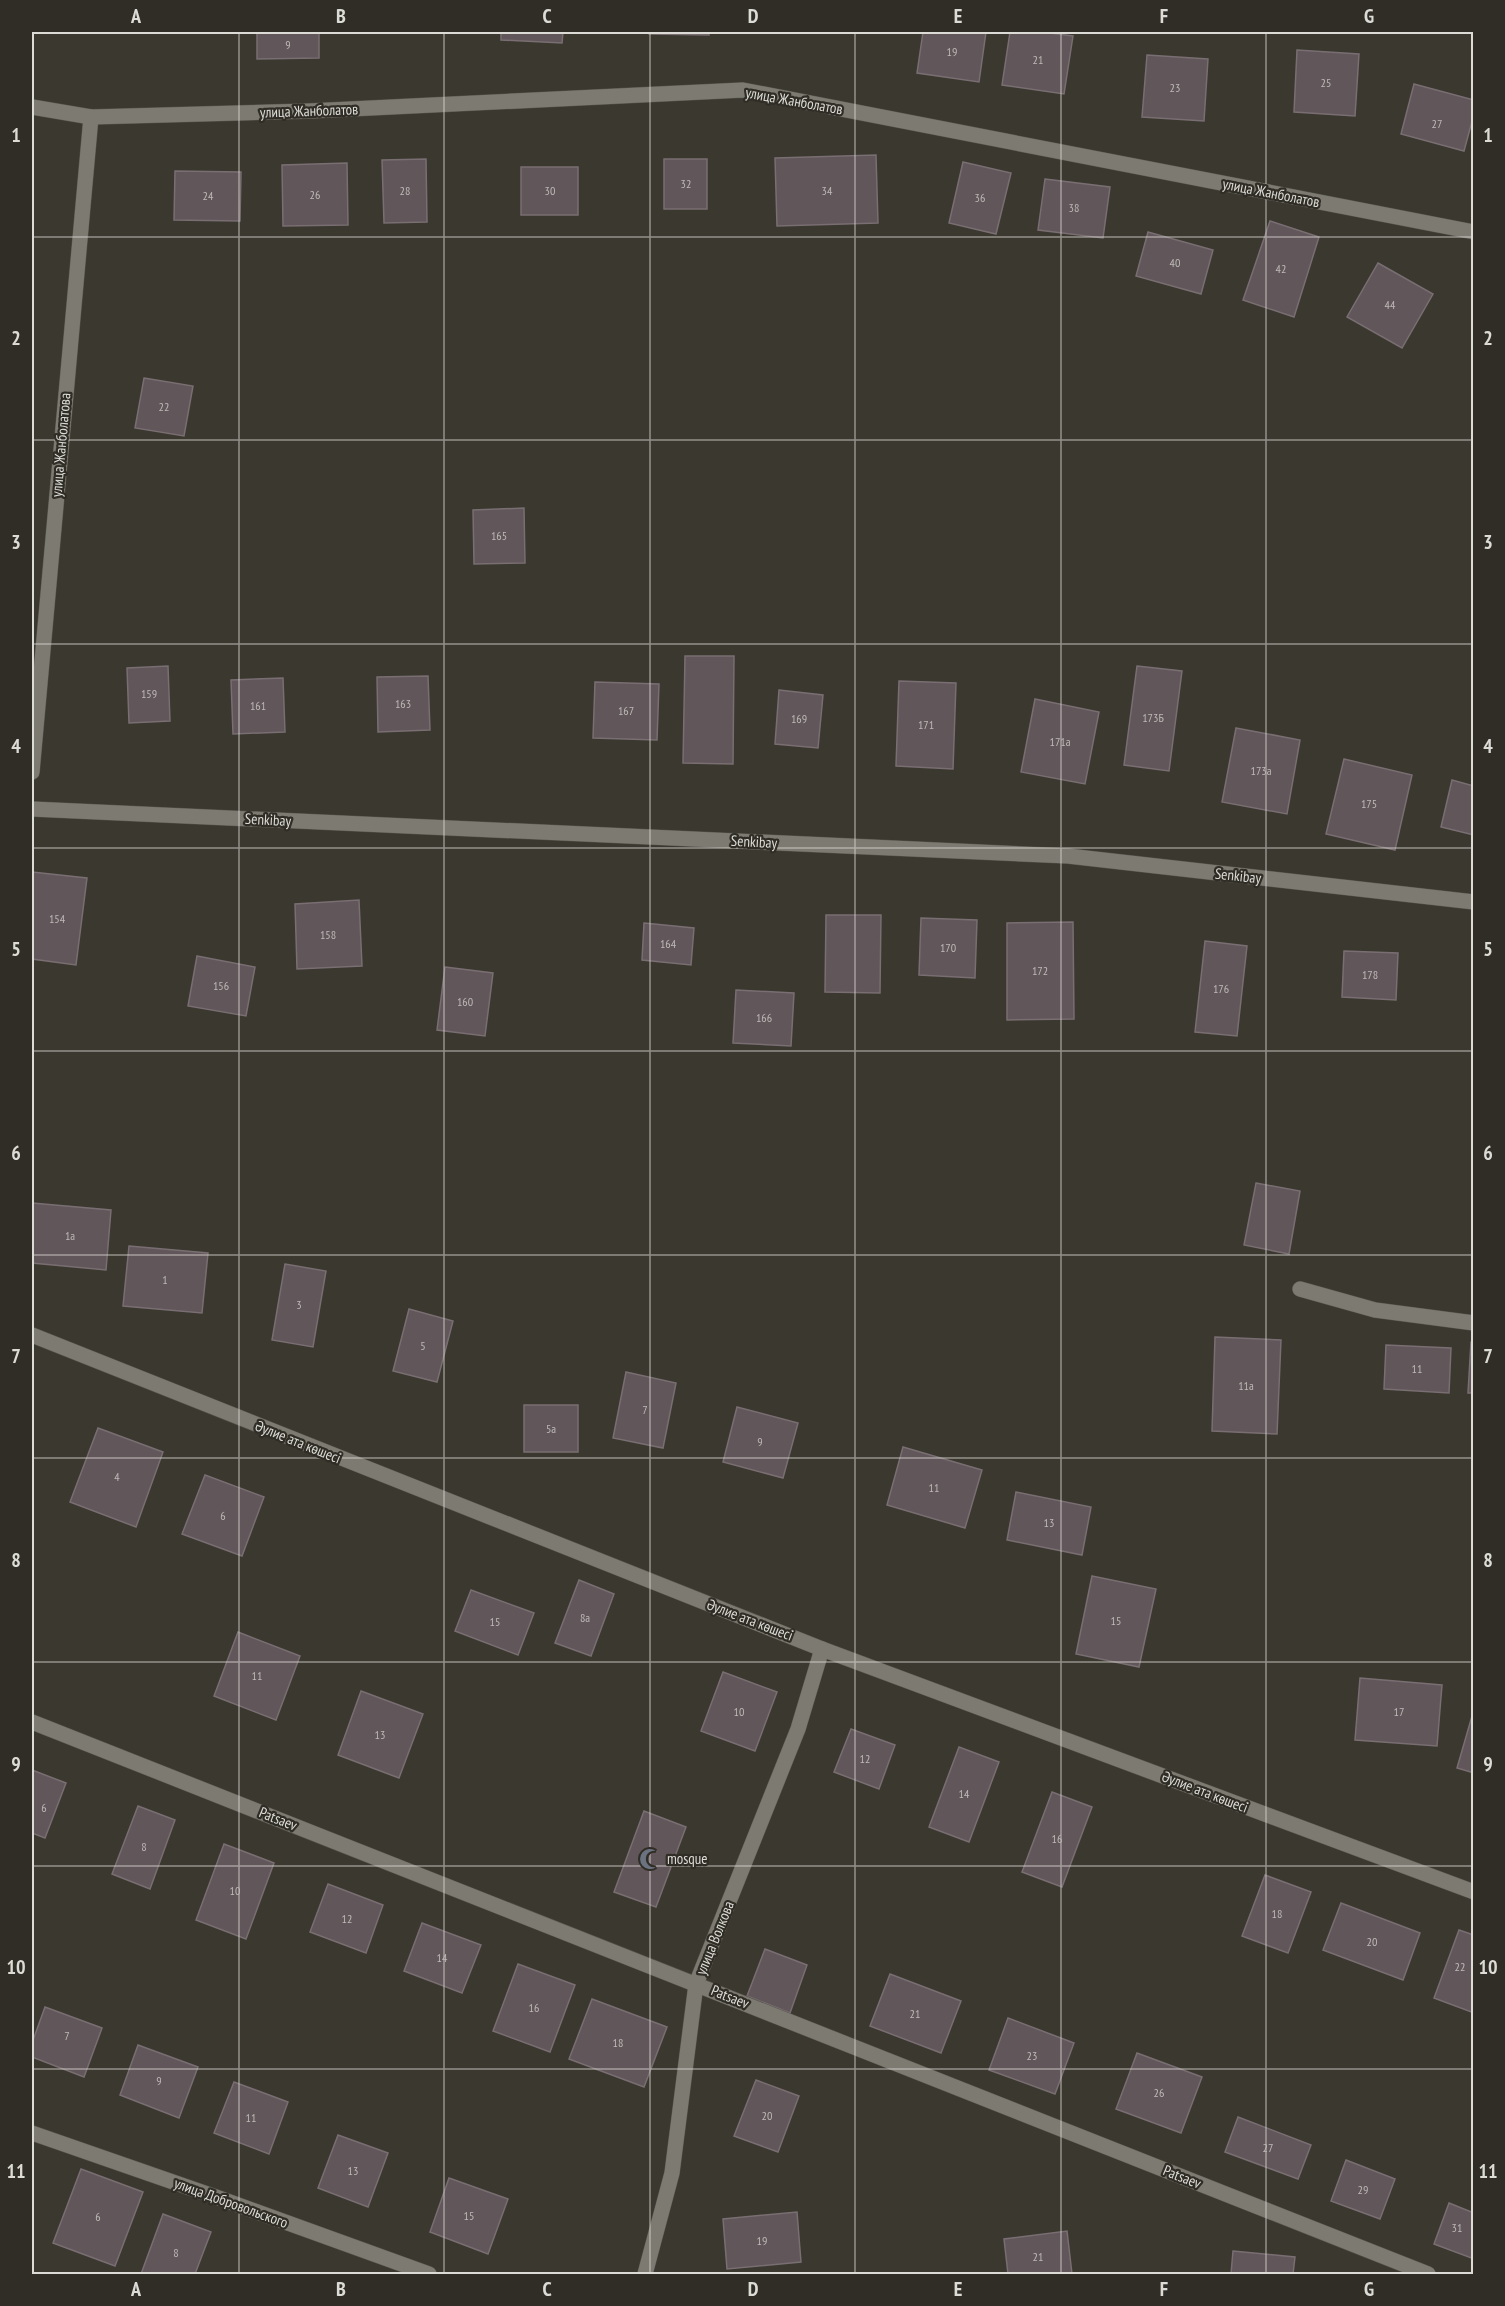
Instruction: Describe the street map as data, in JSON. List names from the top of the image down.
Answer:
{
  "streets": {
    "street": [
      "улица Жанболатов",
      "улица Жанболатова",
      "Senkibay",
      "Әулие ата көшесі",
      "Patsaev",
      "улица Волкова",
      "улица Добровольского"
    ]
  },
  "crossings": [
    ["улица Жанболатов", "улица Жанболатова"],
    ["Әулие ата көшесі", "улица Волкова"],
    ["Patsaev", "улица Волкова"]
  ],
  "places": {
    "mosque": ["mosque"]
  },
  "house_numbers": [
    "9",
    "19",
    "21",
    "25",
    "23",
    "27",
    "32",
    "28",
    "30",
    "34",
    "26",
    "24",
    "36",
    "38",
    "40",
    "42",
    "44",
    "22",
    "165",
    "159",
    "163",
    "161",
    "167",
    "173Б",
    "169",
    "171",
    "171а",
    "173а",
    "175",
    "154",
    "158",
    "164",
    "170",
    "172",
    "178",
    "156",
    "176",
    "160",
    "166",
    "1а",
    "1",
    "3",
    "5",
    "11",
    "11а",
    "7",
    "5а",
    "9",
    "4",
    "11",
    "6",
    "13",
    "8а",
    "15",
    "15",
    "11",
    "10",
    "17",
    "13",
    "12",
    "14",
    "6",
    "16",
    "8",
    "10",
    "18",
    "12",
    "20",
    "14",
    "22",
    "16",
    "21",
    "7",
    "18",
    "23",
    "9",
    "26",
    "20",
    "11",
    "27",
    "13",
    "29",
    "15",
    "6",
    "31",
    "19",
    "8",
    "21"
  ],
  "grid": {
    "columns": [
      "A",
      "B",
      "C",
      "D",
      "E",
      "F",
      "G"
    ],
    "rows": [
      "1",
      "2",
      "3",
      "4",
      "5",
      "6",
      "7",
      "8",
      "9",
      "10",
      "11"
    ]
  }
}
